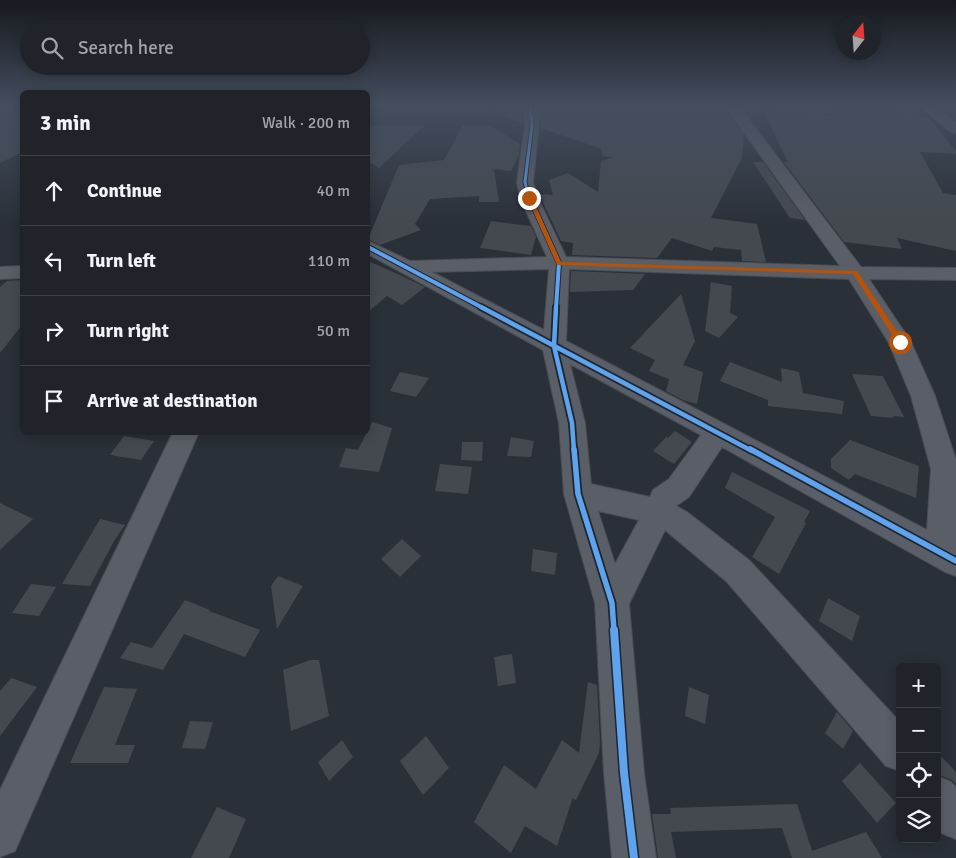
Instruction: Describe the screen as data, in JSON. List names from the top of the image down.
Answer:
{
  "north": "top",
  "page": {
    "search": "Search here",
    "heading": ["3 min", "Walk · 200 m"],
    "list": [
      ["Continue", "40 m"],
      ["Turn left", "110 m"],
      ["Turn right", "50 m"],
      "Arrive at destination"
    ],
    "map_buttons": ["+", "−"]
  }
}
